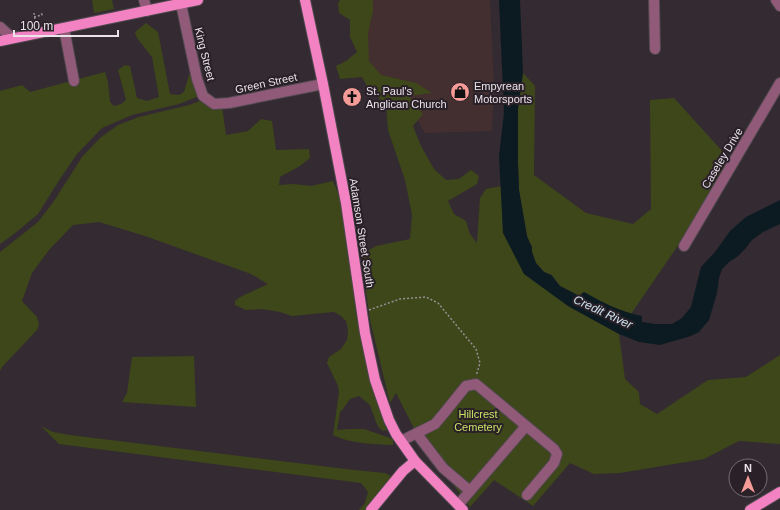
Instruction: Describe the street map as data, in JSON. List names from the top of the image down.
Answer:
{
  "streets": {
    "main road": ["Adamson Street South"],
    "street": ["King Street", "Green Street", "Caseley Drive"]
  },
  "crossings": [
    ["King Street", "Green Street"],
    ["Green Street", "Adamson Street South"]
  ],
  "water": ["Credit River"],
  "parks": ["Hillcrest Cemetery"],
  "places": {
    "shop": ["Empyrean Motorsports"],
    "church": ["St. Paul's Anglican Church"]
  },
  "scale_bar": "100 m",
  "north": "top"
}
